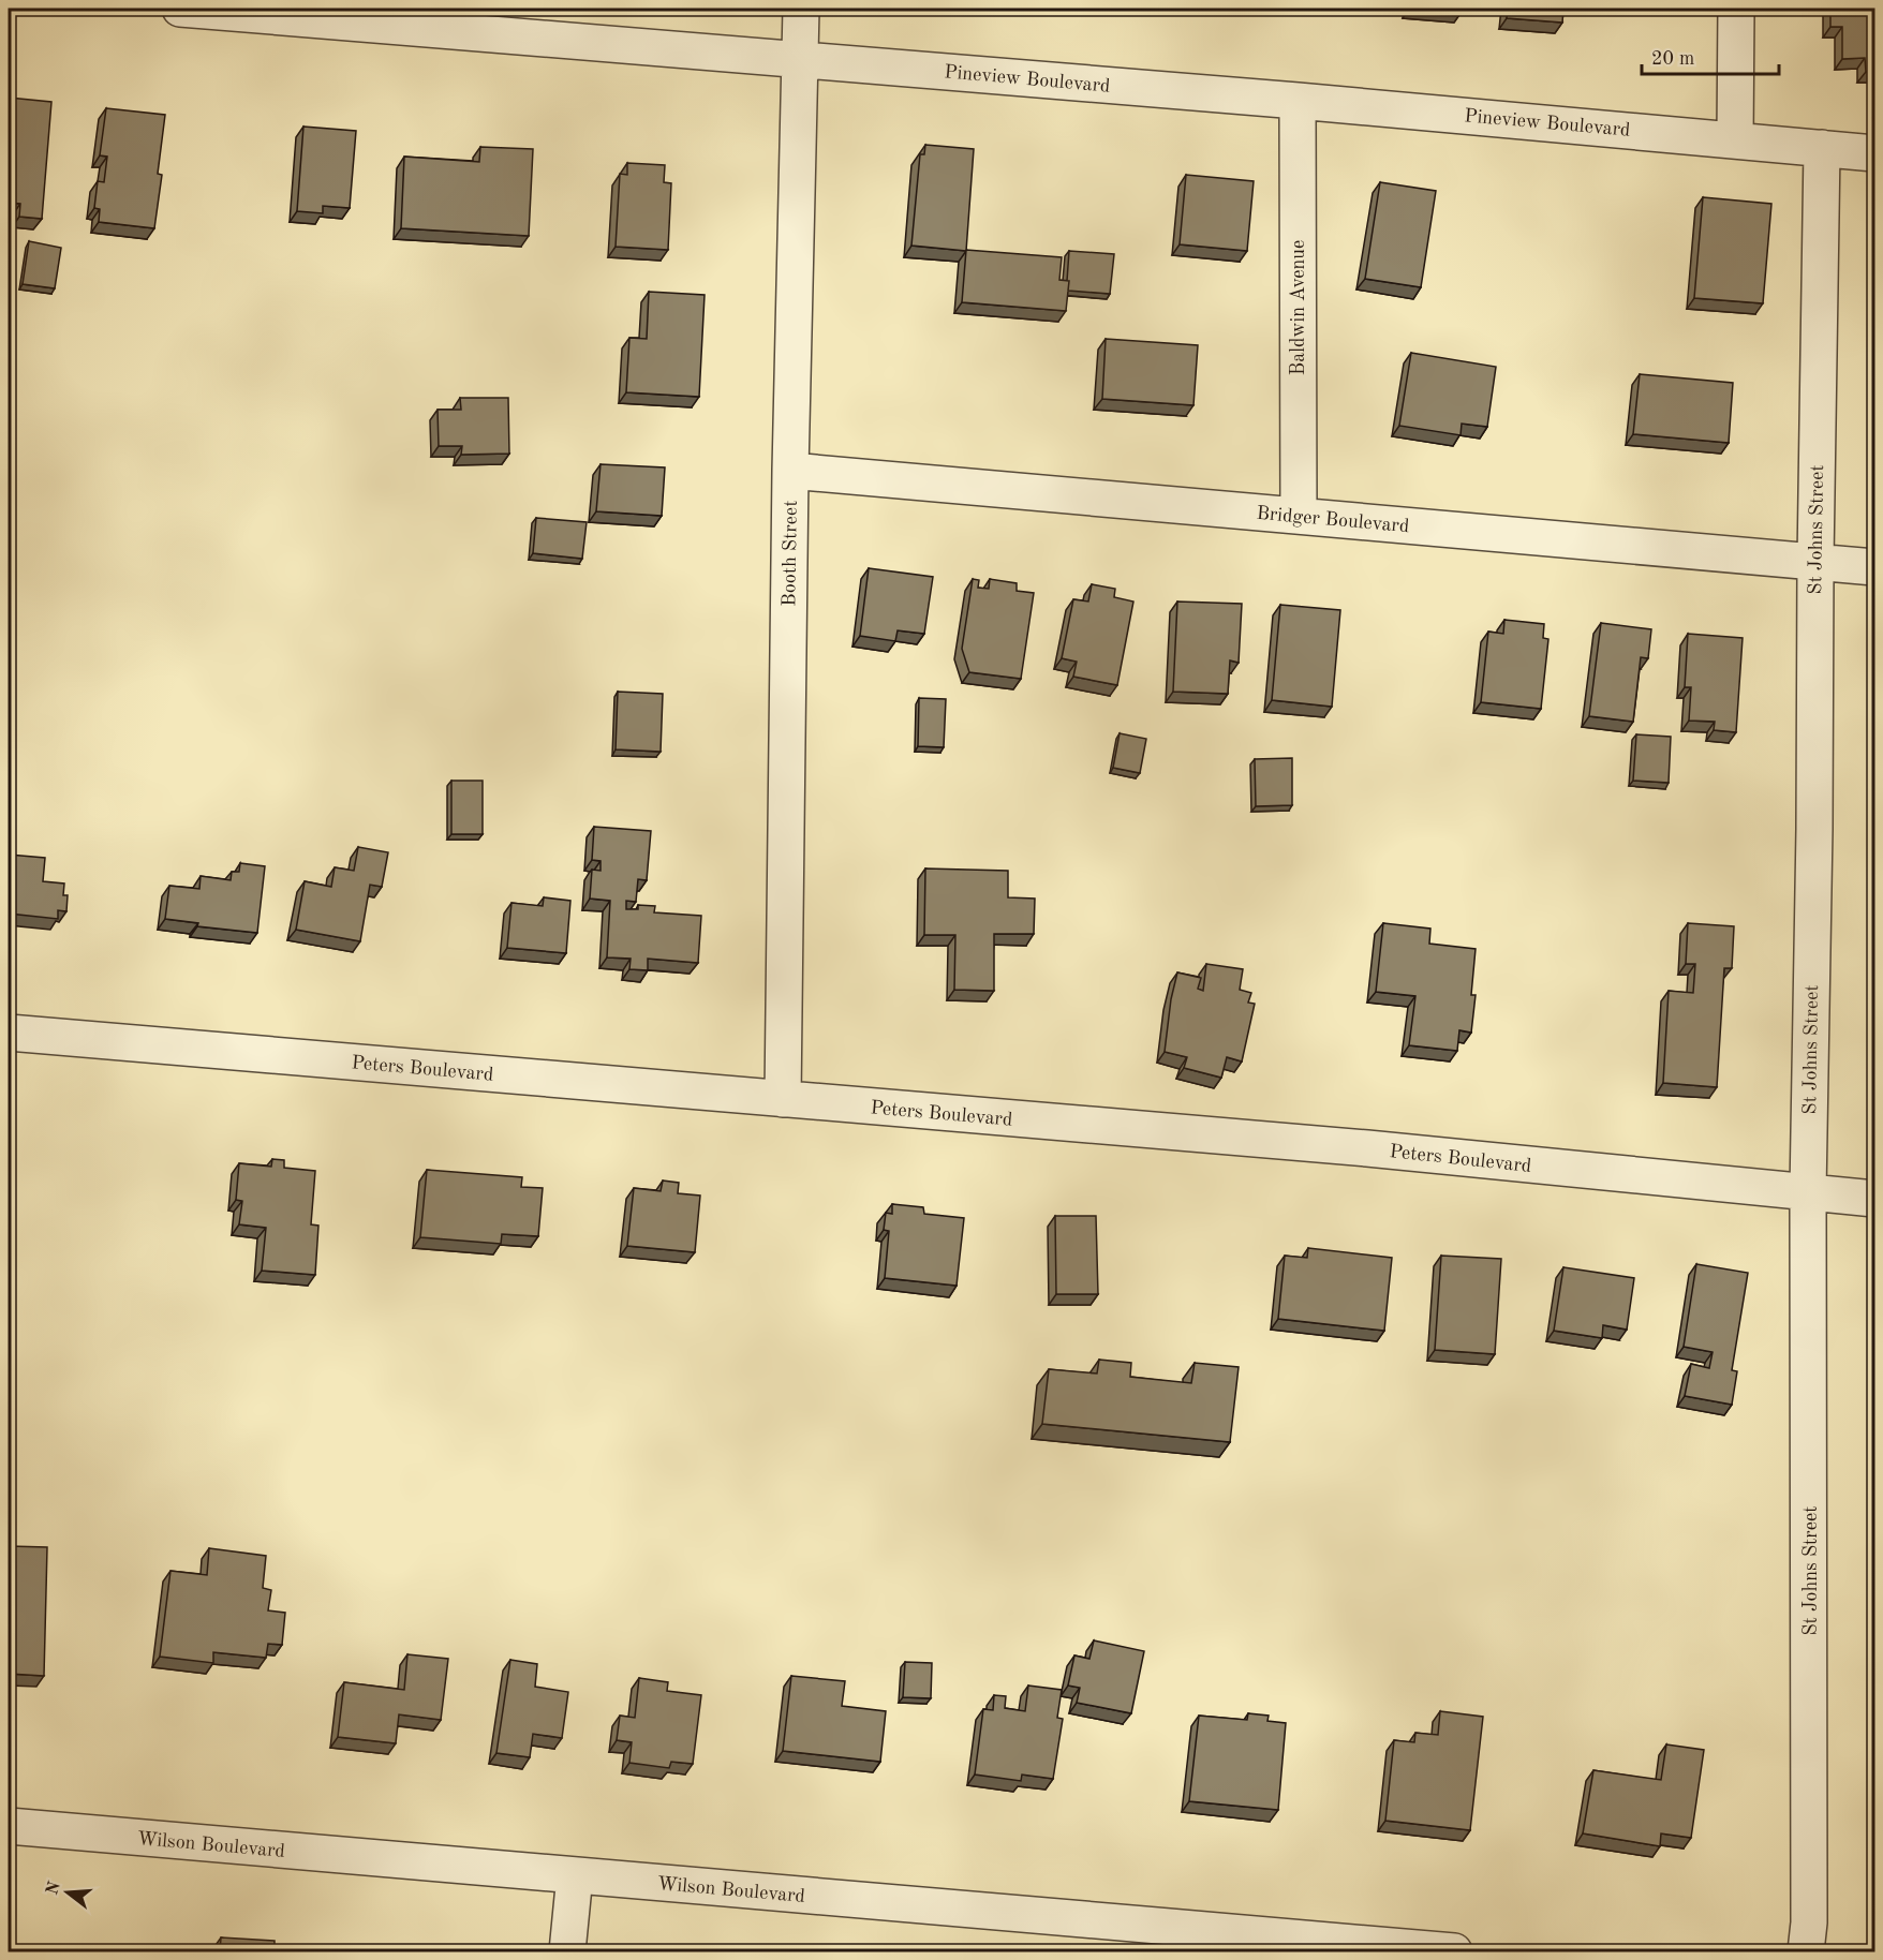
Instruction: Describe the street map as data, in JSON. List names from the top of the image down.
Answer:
{
  "streets": {
    "street": [
      "Pineview Boulevard",
      "Baldwin Avenue",
      "Bridger Boulevard",
      "St Johns Street",
      "Booth Street",
      "Peters Boulevard",
      "Wilson Boulevard"
    ]
  },
  "crossings": [
    ["Pineview Boulevard", "Baldwin Avenue"],
    ["Pineview Boulevard", "St Johns Street"],
    ["Pineview Boulevard", "Booth Street"],
    ["Baldwin Avenue", "Bridger Boulevard"],
    ["Bridger Boulevard", "St Johns Street"],
    ["Bridger Boulevard", "Booth Street"],
    ["St Johns Street", "Peters Boulevard"],
    ["Booth Street", "Peters Boulevard"]
  ],
  "scale_bar": "20 m",
  "north": "left"
}
